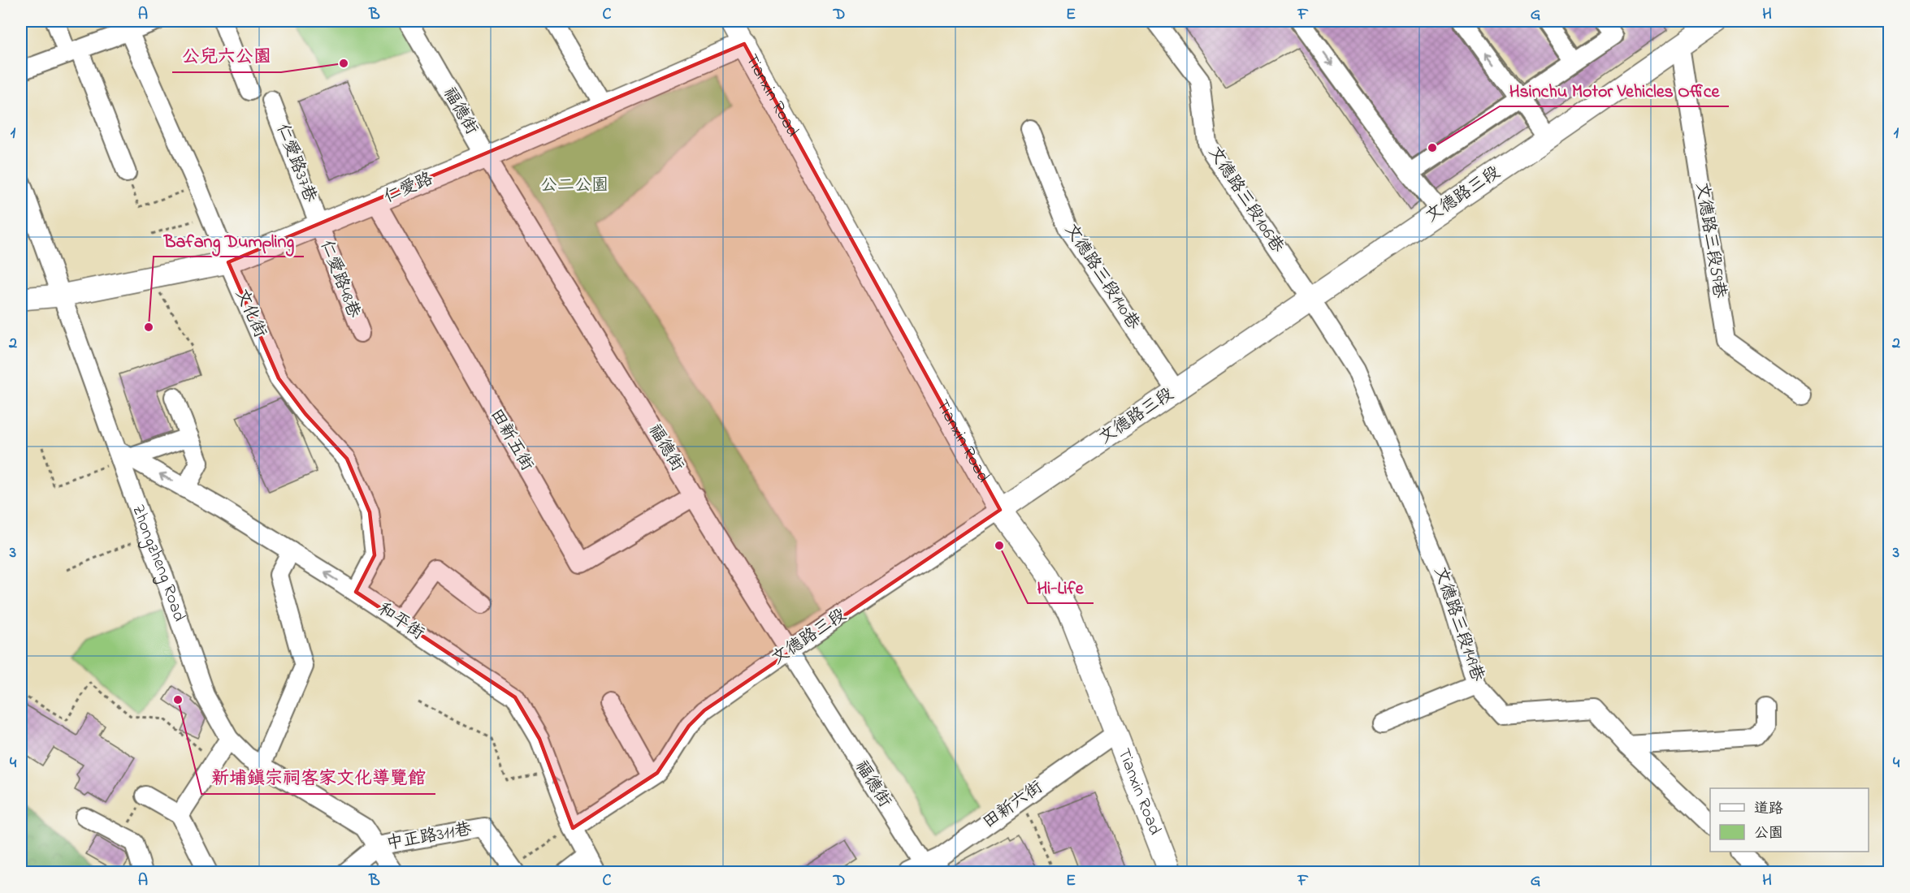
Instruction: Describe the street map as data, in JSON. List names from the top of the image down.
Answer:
{
  "streets": {
    "main road": ["Tianxin Road", "仁愛路", "文德路三段"],
    "street": [
      "福德街",
      "仁愛路37巷",
      "文德路三段106巷",
      "文德路三段59巷",
      "文德路三段140巷",
      "仁愛路48巷",
      "文化街",
      "田新五街",
      "Zhongzheng Road",
      "和平街",
      "文德路三段149巷",
      "田新六街",
      "中正路311巷"
    ]
  },
  "crossings": [
    ["Tianxin Road", "仁愛路"],
    ["Tianxin Road", "文德路三段"],
    ["Tianxin Road", "田新六街"],
    ["福德街", "仁愛路"],
    ["福德街", "文德路三段"],
    ["福德街", "田新五街"],
    ["福德街", "田新六街"],
    ["仁愛路37巷", "仁愛路"],
    ["仁愛路37巷", "仁愛路48巷"],
    ["仁愛路", "仁愛路48巷"],
    ["仁愛路", "文化街"],
    ["仁愛路", "田新五街"],
    ["仁愛路", "Zhongzheng Road"],
    ["文德路三段", "文德路三段106巷"],
    ["文德路三段", "文德路三段59巷"],
    ["文德路三段", "文德路三段140巷"],
    ["文德路三段", "和平街"],
    ["文德路三段", "文德路三段149巷"],
    ["文德路三段106巷", "文德路三段149巷"],
    ["文化街", "和平街"],
    ["Zhongzheng Road", "和平街"],
    ["Zhongzheng Road", "中正路311巷"]
  ],
  "one_way": ["和平街"],
  "parks": ["公二公園"],
  "places": [
    "公兒六公園",
    "Hsinchu Motor Vehicles Office",
    "Bafang Dumpling",
    "Hi-Life",
    "新埔鎮宗祠客家文化導覽館"
  ],
  "legend": ["道路", "公園"],
  "grid": {
    "columns": [
      "A",
      "B",
      "C",
      "D",
      "E",
      "F",
      "G",
      "H"
    ],
    "rows": [
      "1",
      "2",
      "3",
      "4"
    ]
  }
}
